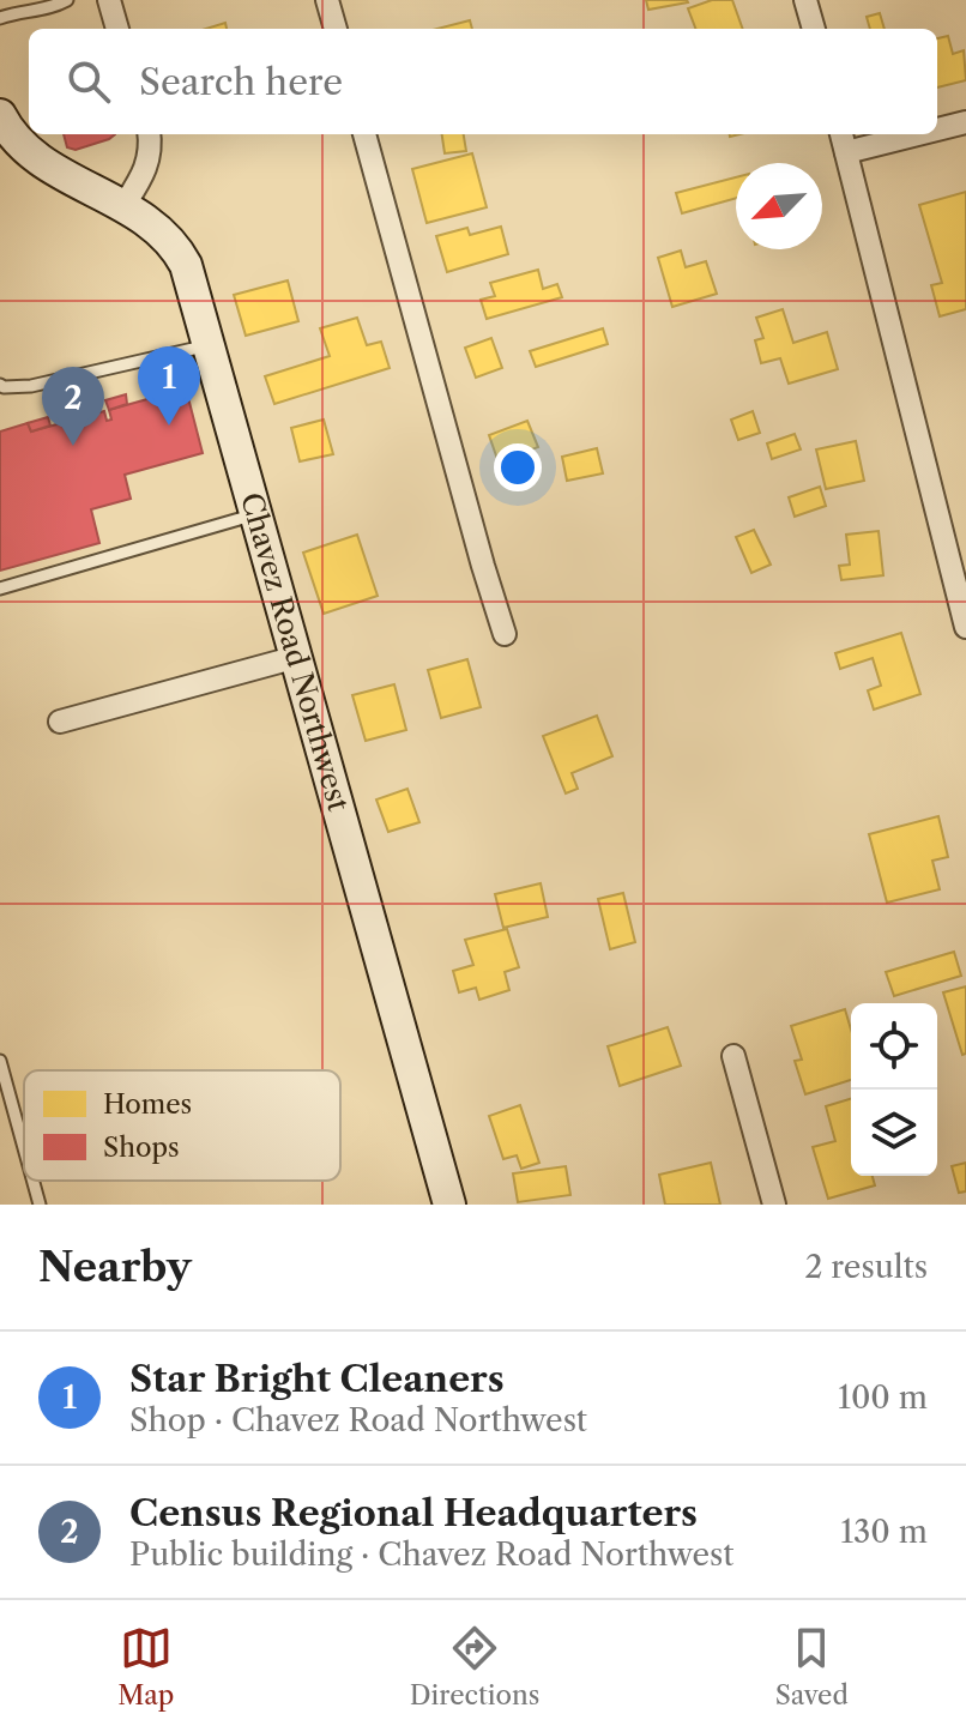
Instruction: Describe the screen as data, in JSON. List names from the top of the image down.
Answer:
{
  "streets": {
    "street": ["Chavez Road Northwest"]
  },
  "legend": ["Homes", "Shops"],
  "north": "bottom left",
  "page": {
    "search": "Search here",
    "pins": ["1", "2"],
    "heading": ["Nearby", "2 results"],
    "list": [
      {
        "mark": "1",
        "name": "Star Bright Cleaners",
        "note": "Shop · Chavez Road Northwest",
        "value": "100 m"
      },
      {
        "mark": "2",
        "name": "Census Regional Headquarters",
        "note": "Public building · Chavez Road Northwest",
        "value": "130 m"
      }
    ],
    "nav": ["Map", "Directions", "Saved"]
  }
}
